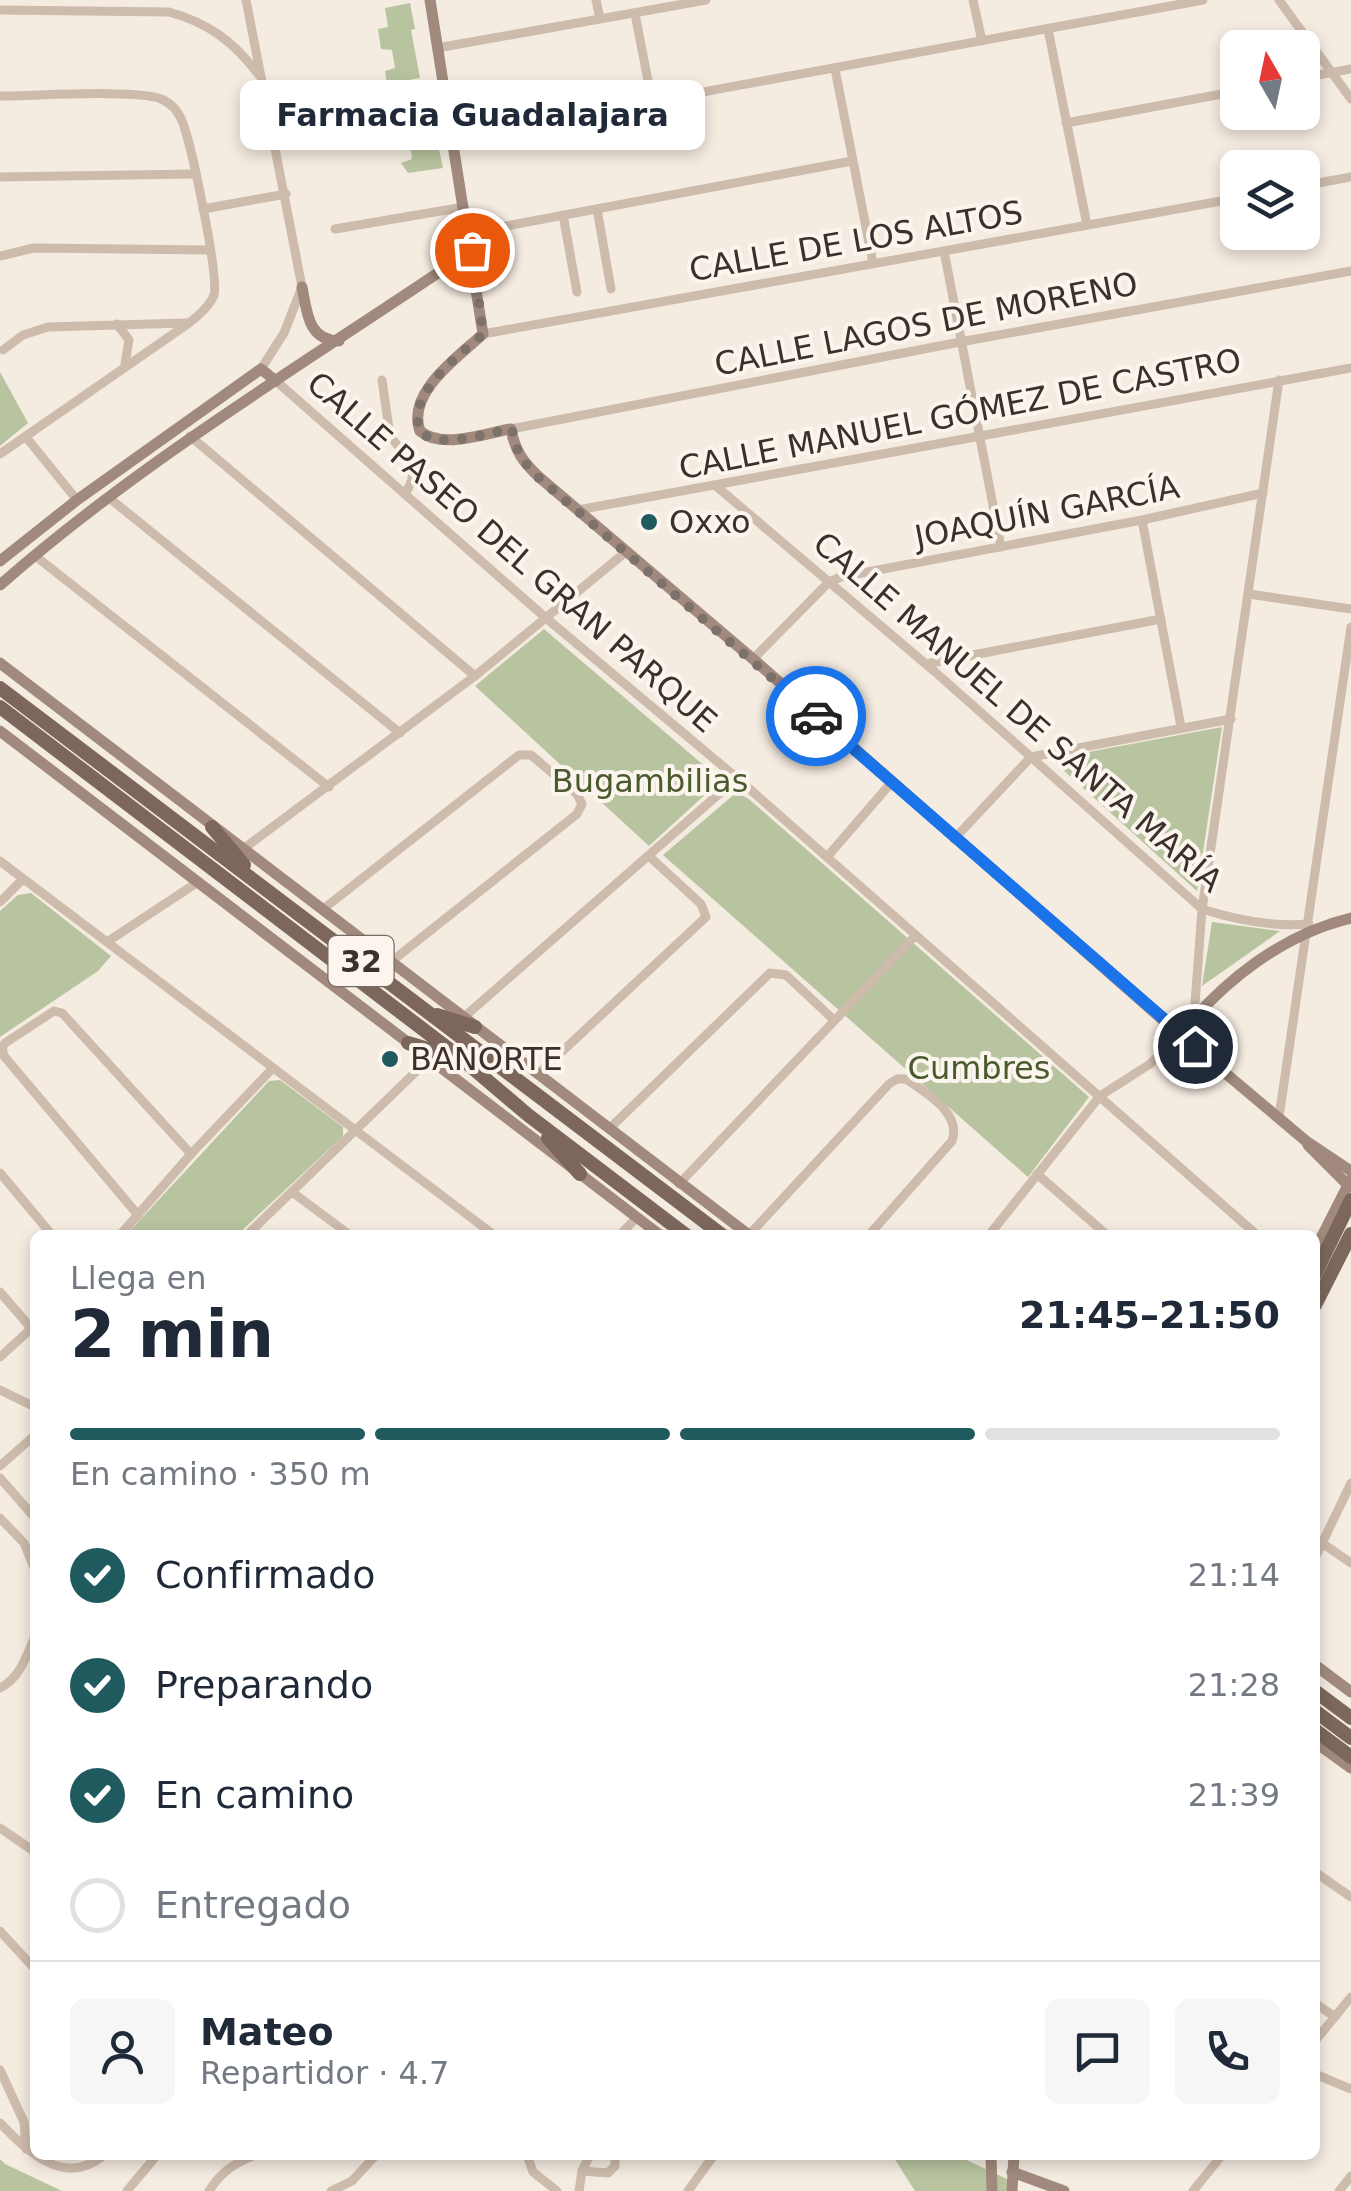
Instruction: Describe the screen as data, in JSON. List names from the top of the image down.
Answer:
{
  "streets": {
    "main road": ["32"],
    "street": [
      "CALLE DE LOS ALTOS",
      "CALLE LAGOS DE MORENO",
      "CALLE MANUEL GÓMEZ DE CASTRO",
      "JOAQUÍN GARCÍA",
      "CALLE PASEO DEL GRAN PARQUE",
      "CALLE MANUEL DE SANTA MARÍA"
    ]
  },
  "crossings": [
    ["CALLE MANUEL GÓMEZ DE CASTRO", "CALLE MANUEL DE SANTA MARÍA"],
    ["JOAQUÍN GARCÍA", "CALLE MANUEL DE SANTA MARÍA"]
  ],
  "parks": ["Bugambilias", "Cumbres"],
  "places": ["Farmacia Guadalajara", "Oxxo", "BANORTE"],
  "north": "top",
  "page": {
    "bubble": "Farmacia Guadalajara",
    "heading": ["2 min", "Llega en", "21:45–21:50"],
    "panel": ["Mateo", "Repartidor · 4.7"],
    "bar": "En camino · 350 m",
    "list": [
      ["Confirmado", "21:14"],
      ["Preparando", "21:28"],
      ["En camino", "21:39"],
      "Entregado"
    ]
  }
}
